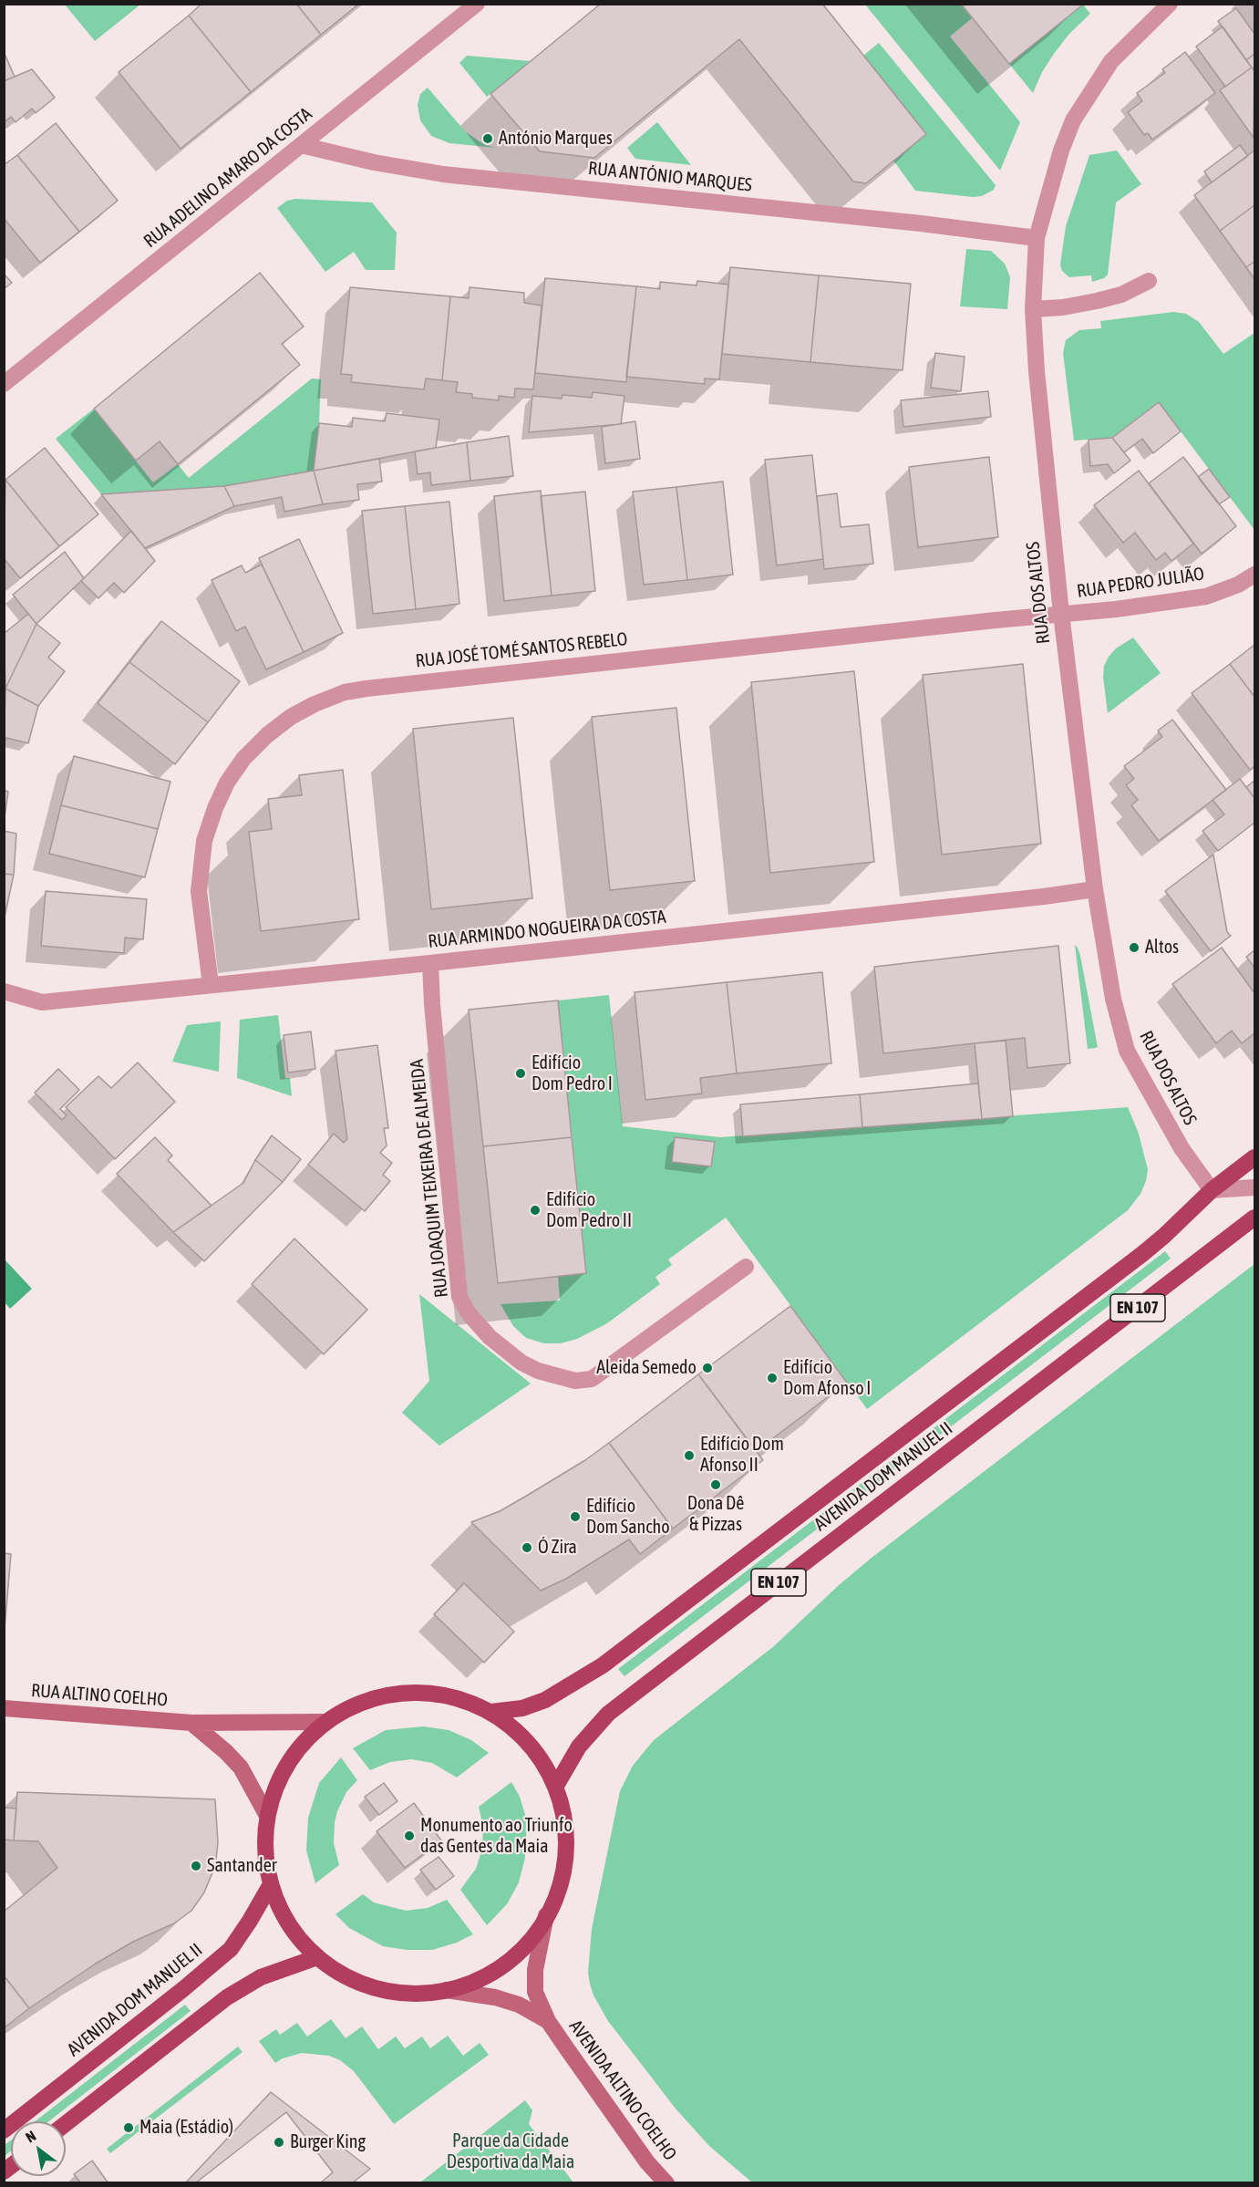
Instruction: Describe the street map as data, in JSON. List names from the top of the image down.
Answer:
{
  "streets": {
    "main road": [
      "EN 107",
      "AVENIDA DOM MANUEL II",
      "RUA ALTINO COELHO",
      "AVENIDA ALTINO COELHO"
    ],
    "street": [
      "RUA ANTÓNIO MARQUES",
      "RUA ADELINO AMARO DA COSTA",
      "RUA PEDRO JULIÃO",
      "RUA DOS ALTOS",
      "RUA JOSÉ TOMÉ SANTOS REBELO",
      "RUA ARMINDO NOGUEIRA DA COSTA",
      "RUA JOAQUIM TEIXEIRA DE ALMEIDA"
    ]
  },
  "crossings": [
    ["RUA ANTÓNIO MARQUES", "RUA ADELINO AMARO DA COSTA"],
    ["RUA ANTÓNIO MARQUES", "RUA DOS ALTOS"],
    ["RUA PEDRO JULIÃO", "RUA DOS ALTOS"],
    ["RUA PEDRO JULIÃO", "RUA JOSÉ TOMÉ SANTOS REBELO"],
    ["RUA DOS ALTOS", "RUA JOSÉ TOMÉ SANTOS REBELO"],
    ["RUA DOS ALTOS", "RUA ARMINDO NOGUEIRA DA COSTA"],
    ["RUA DOS ALTOS", "AVENIDA DOM MANUEL II"],
    ["RUA JOSÉ TOMÉ SANTOS REBELO", "RUA ARMINDO NOGUEIRA DA COSTA"],
    ["RUA ARMINDO NOGUEIRA DA COSTA", "RUA JOAQUIM TEIXEIRA DE ALMEIDA"]
  ],
  "parks": ["Parque da Cidade Desportiva da Maia"],
  "places": [
    "António Marques",
    "Altos",
    "Edifício Dom Pedro I",
    "Edifício Dom Pedro II",
    "Aleida Semedo",
    "Edifício Dom Afonso I",
    "Edifício Dom Afonso II",
    "Dona Dê & Pizzas",
    "Edifício Dom Sancho",
    "Ó Zira",
    "Monumento ao Triunfo das Gentes da Maia",
    "Santander",
    "Maia (Estádio)",
    "Burger King"
  ],
  "north": "top left"
}
